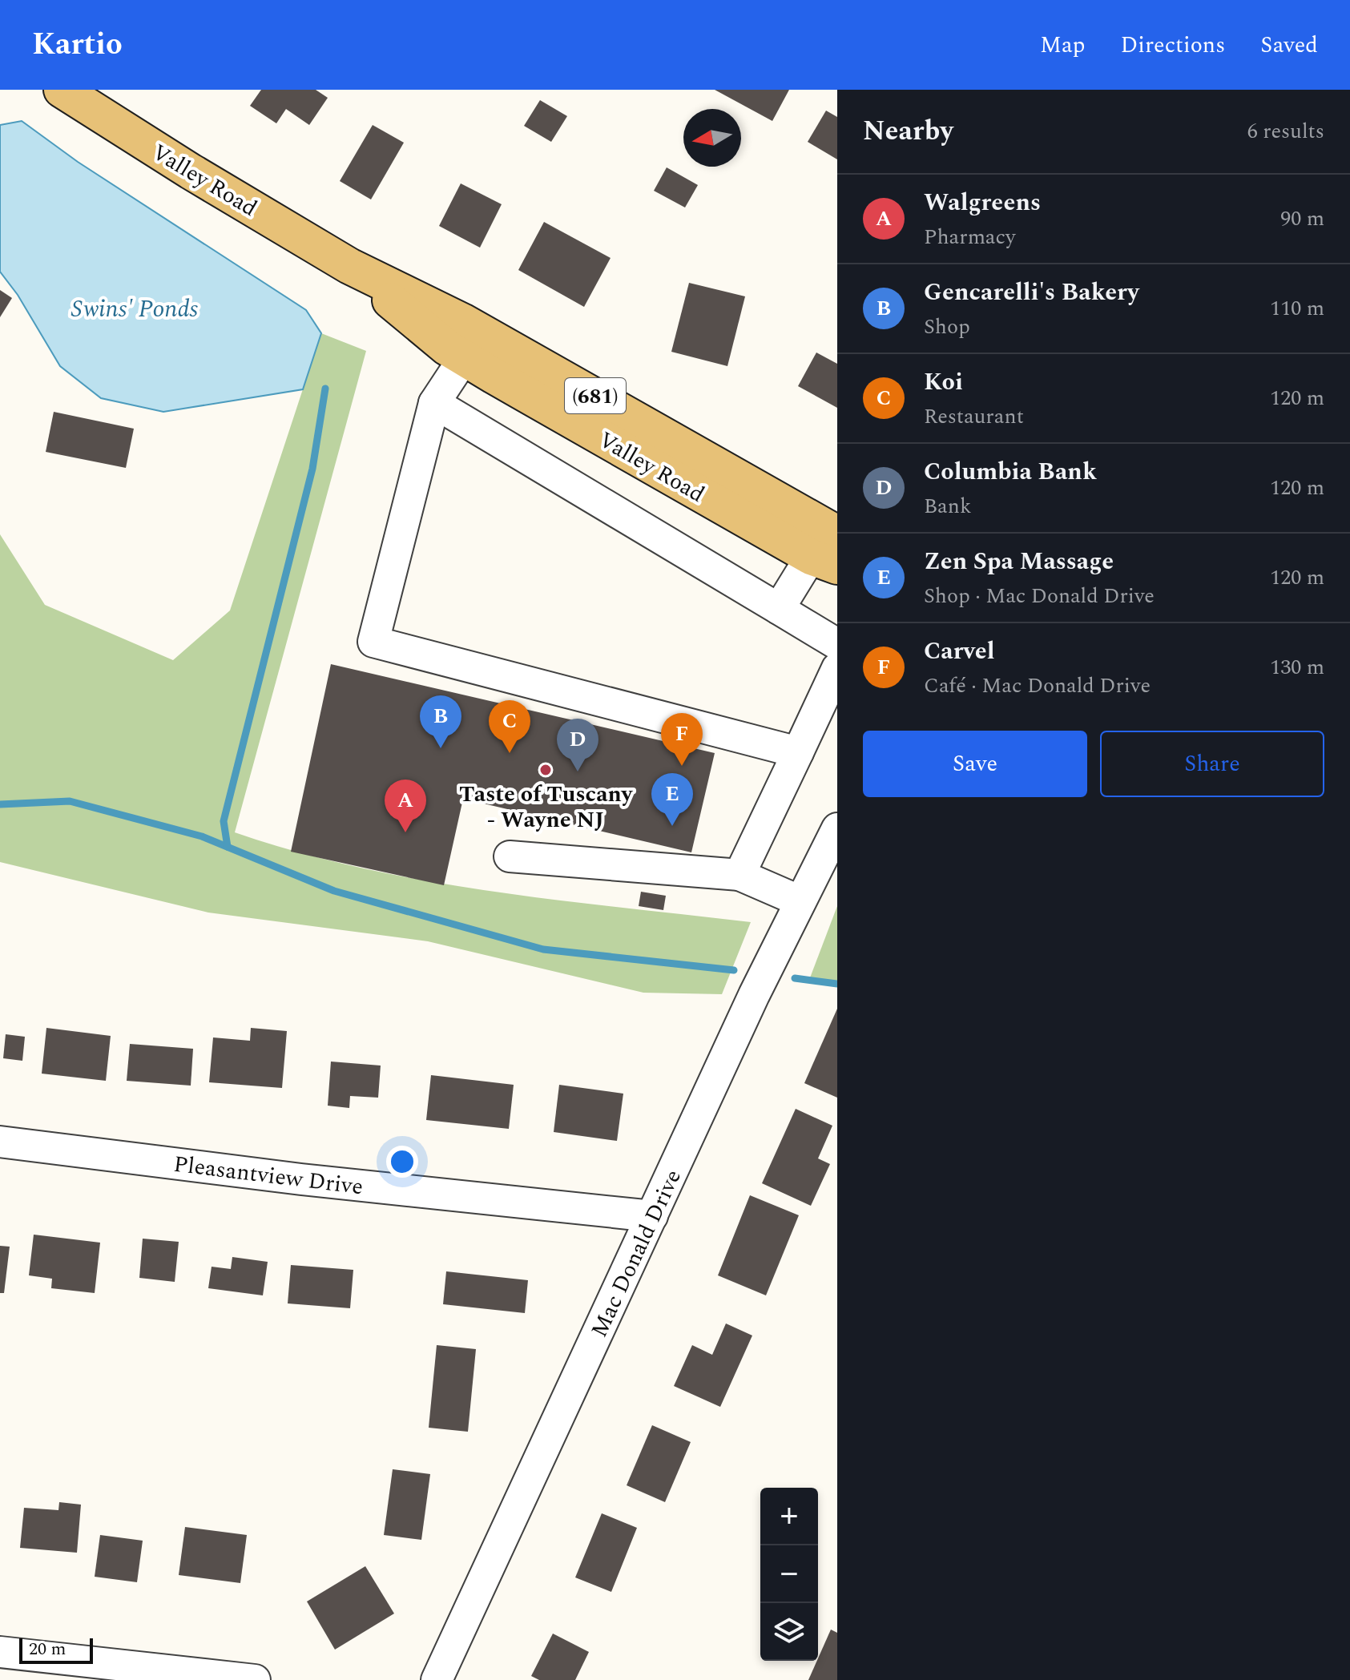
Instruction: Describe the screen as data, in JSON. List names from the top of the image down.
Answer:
{
  "streets": {
    "main road": ["Valley Road", "(681)"],
    "street": ["Pleasantview Drive", "Mac Donald Drive"]
  },
  "crossings": [
    ["Pleasantview Drive", "Mac Donald Drive"]
  ],
  "water": ["Swins' Ponds"],
  "places": ["Taste of Tuscany - Wayne NJ"],
  "scale_bar": "20 m",
  "north": "left",
  "page": {
    "header": "Kartio",
    "nav": ["Map", "Directions", "Saved"],
    "heading": ["Nearby", "6 results"],
    "list": [
      {
        "mark": "A",
        "name": "Walgreens",
        "note": "Pharmacy",
        "value": "90 m"
      },
      {
        "mark": "B",
        "name": "Gencarelli's Bakery",
        "note": "Shop",
        "value": "110 m"
      },
      {
        "mark": "C",
        "name": "Koi",
        "note": "Restaurant",
        "value": "120 m"
      },
      {
        "mark": "D",
        "name": "Columbia Bank",
        "note": "Bank",
        "value": "120 m"
      },
      {
        "mark": "E",
        "name": "Zen Spa Massage",
        "note": "Shop · Mac Donald Drive",
        "value": "120 m"
      },
      {
        "mark": "F",
        "name": "Carvel",
        "note": "Café · Mac Donald Drive",
        "value": "130 m"
      }
    ],
    "pins": [
      "B",
      "C",
      "F",
      "D",
      "E",
      "A"
    ],
    "buttons": ["Save", "Share"],
    "map_buttons": ["+", "−"],
    "scale": "20 m"
  }
}
